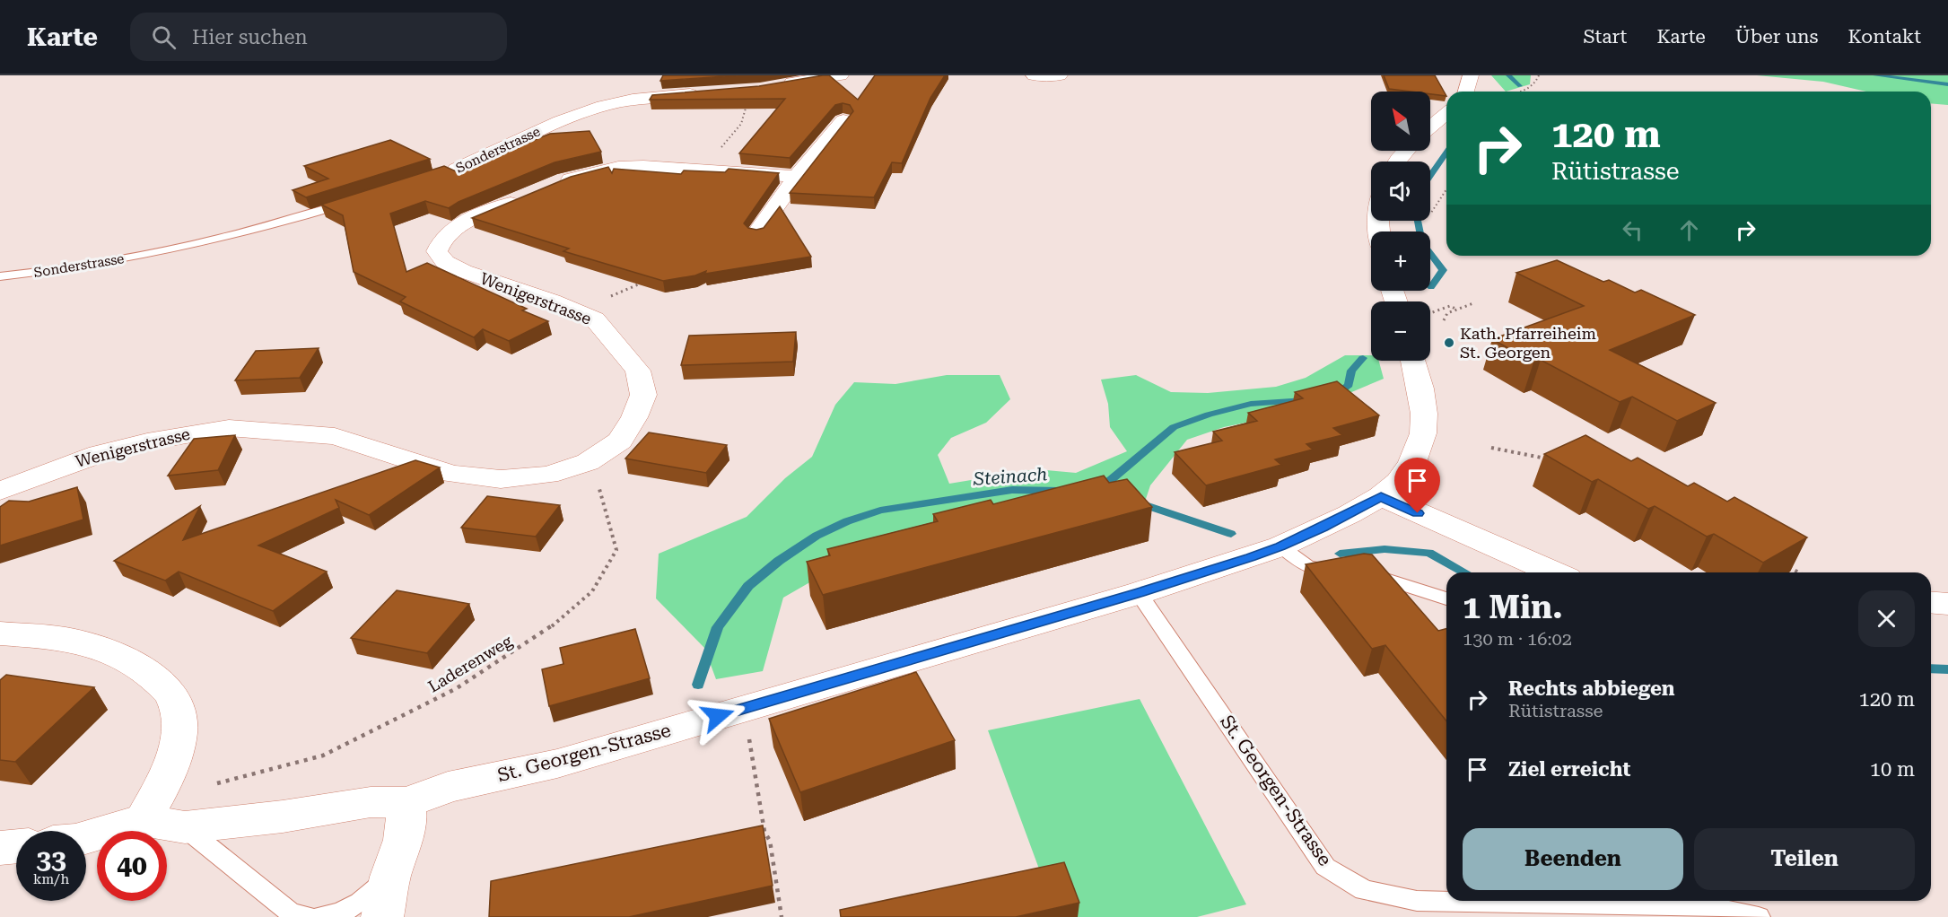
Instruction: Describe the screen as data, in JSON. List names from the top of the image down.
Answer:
{
  "streets": {
    "street": ["Sonderstrasse", "Wenigerstrasse", "St. Georgen-Strasse"],
    "path": ["Laderenweg"]
  },
  "crossings": [
    ["Wenigerstrasse", "Laderenweg"]
  ],
  "water": ["Steinach"],
  "places": ["Kath. Pfarreiheim St. Georgen"],
  "north": "top left",
  "page": {
    "header": "Karte",
    "search": "Hier suchen",
    "nav": [
      "Start",
      "Karte",
      "Über uns",
      "Kontakt"
    ],
    "map_buttons": ["+", "−"],
    "turn": ["120 m", "Rütistrasse"],
    "heading": ["1 Min.", "130 m · 16:02"],
    "list": [
      {
        "name": "Rechts abbiegen",
        "note": "Rütistrasse",
        "value": "120 m"
      },
      {
        "name": "Ziel erreicht",
        "value": "10 m"
      }
    ],
    "buttons": ["Beenden", "Teilen"],
    "speed": "33 km/h",
    "limit": "40"
  }
}
